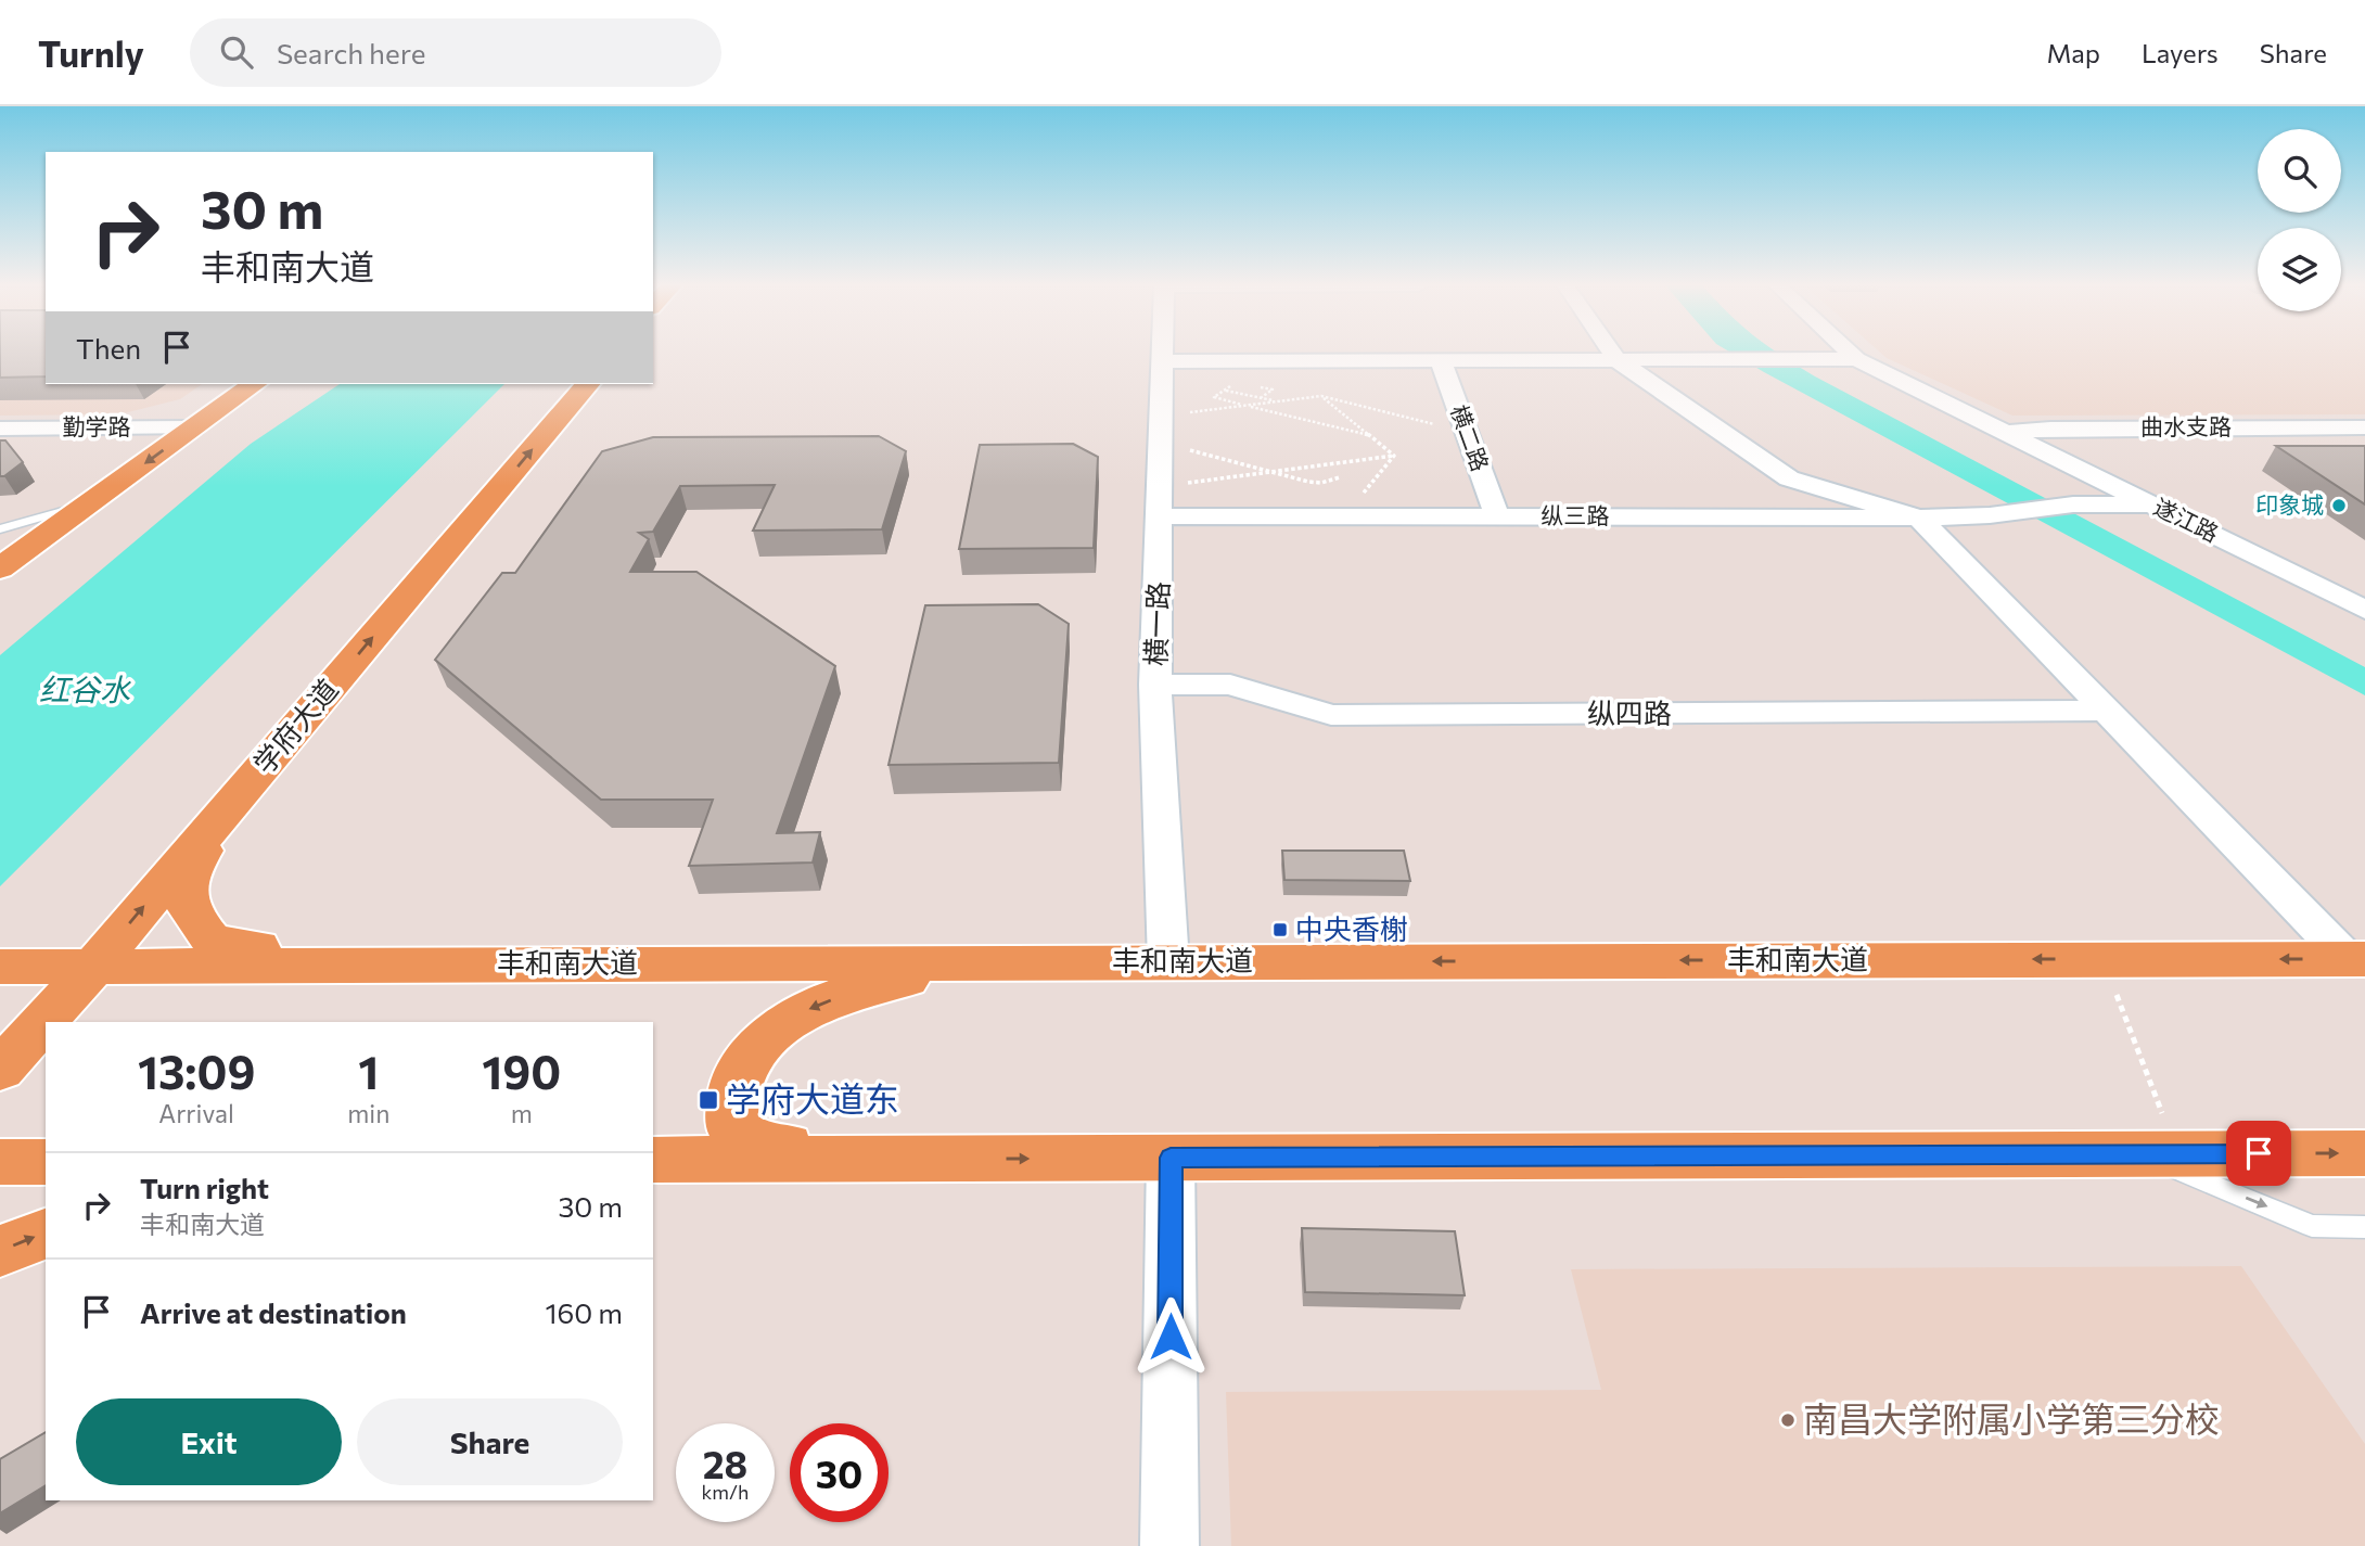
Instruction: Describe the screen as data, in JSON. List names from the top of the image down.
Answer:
{
  "streets": {
    "main road": ["学府大道", "丰和南大道"],
    "street": [
      "勤学路",
      "曲水支路",
      "横二路",
      "纵三路",
      "遂江路",
      "横一路",
      "纵四路"
    ]
  },
  "crossings": [
    ["曲水支路", "遂江路"],
    ["横二路", "纵三路"],
    ["纵三路", "遂江路"],
    ["纵三路", "横一路"],
    ["横一路", "纵四路"],
    ["横一路", "丰和南大道"],
    ["学府大道", "丰和南大道"]
  ],
  "water": ["红谷水"],
  "places": {
    "other": ["印象城", "南昌大学附属小学第三分校"],
    "transit": ["中央香榭", "学府大道东"]
  },
  "page": {
    "header": "Turnly",
    "search": "Search here",
    "nav": ["Map", "Layers", "Share"],
    "turn": ["30 m", "丰和南大道"],
    "then": "Then",
    "eta": [
      "13:09",
      "Arrival",
      "1",
      "min",
      "190",
      "m"
    ],
    "list": [
      {
        "name": "Turn right",
        "note": "丰和南大道",
        "value": "30 m"
      },
      {
        "name": "Arrive at destination",
        "value": "160 m"
      }
    ],
    "buttons": ["Exit", "Share"],
    "speed": "28 km/h",
    "limit": "30"
  }
}
